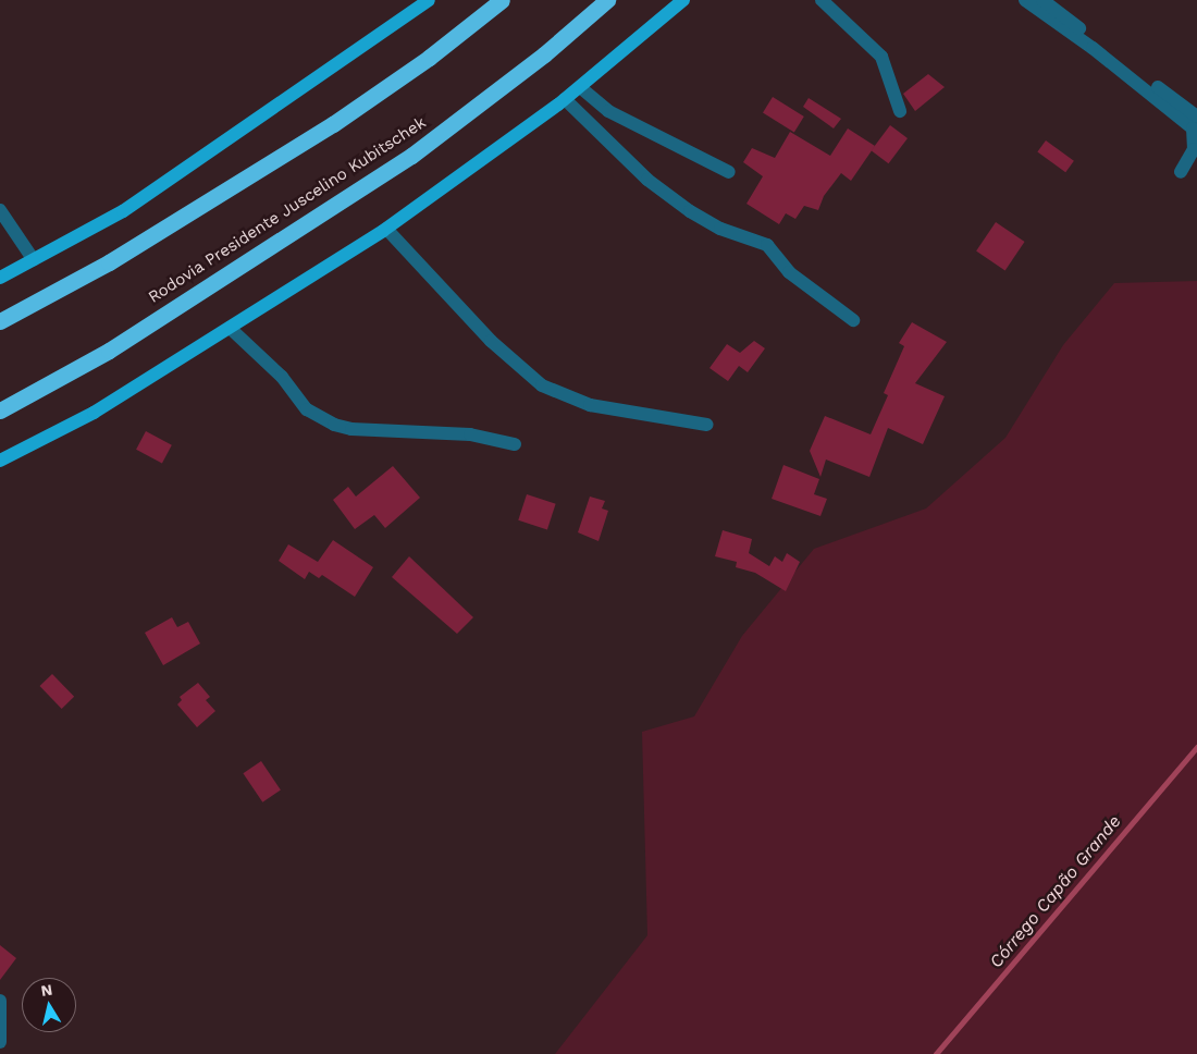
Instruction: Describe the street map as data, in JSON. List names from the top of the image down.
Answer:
{
  "streets": {
    "highway": ["Rodovia Presidente Juscelino Kubitschek"]
  },
  "water": ["Córrego Capão Grande"],
  "north": "top"
}
